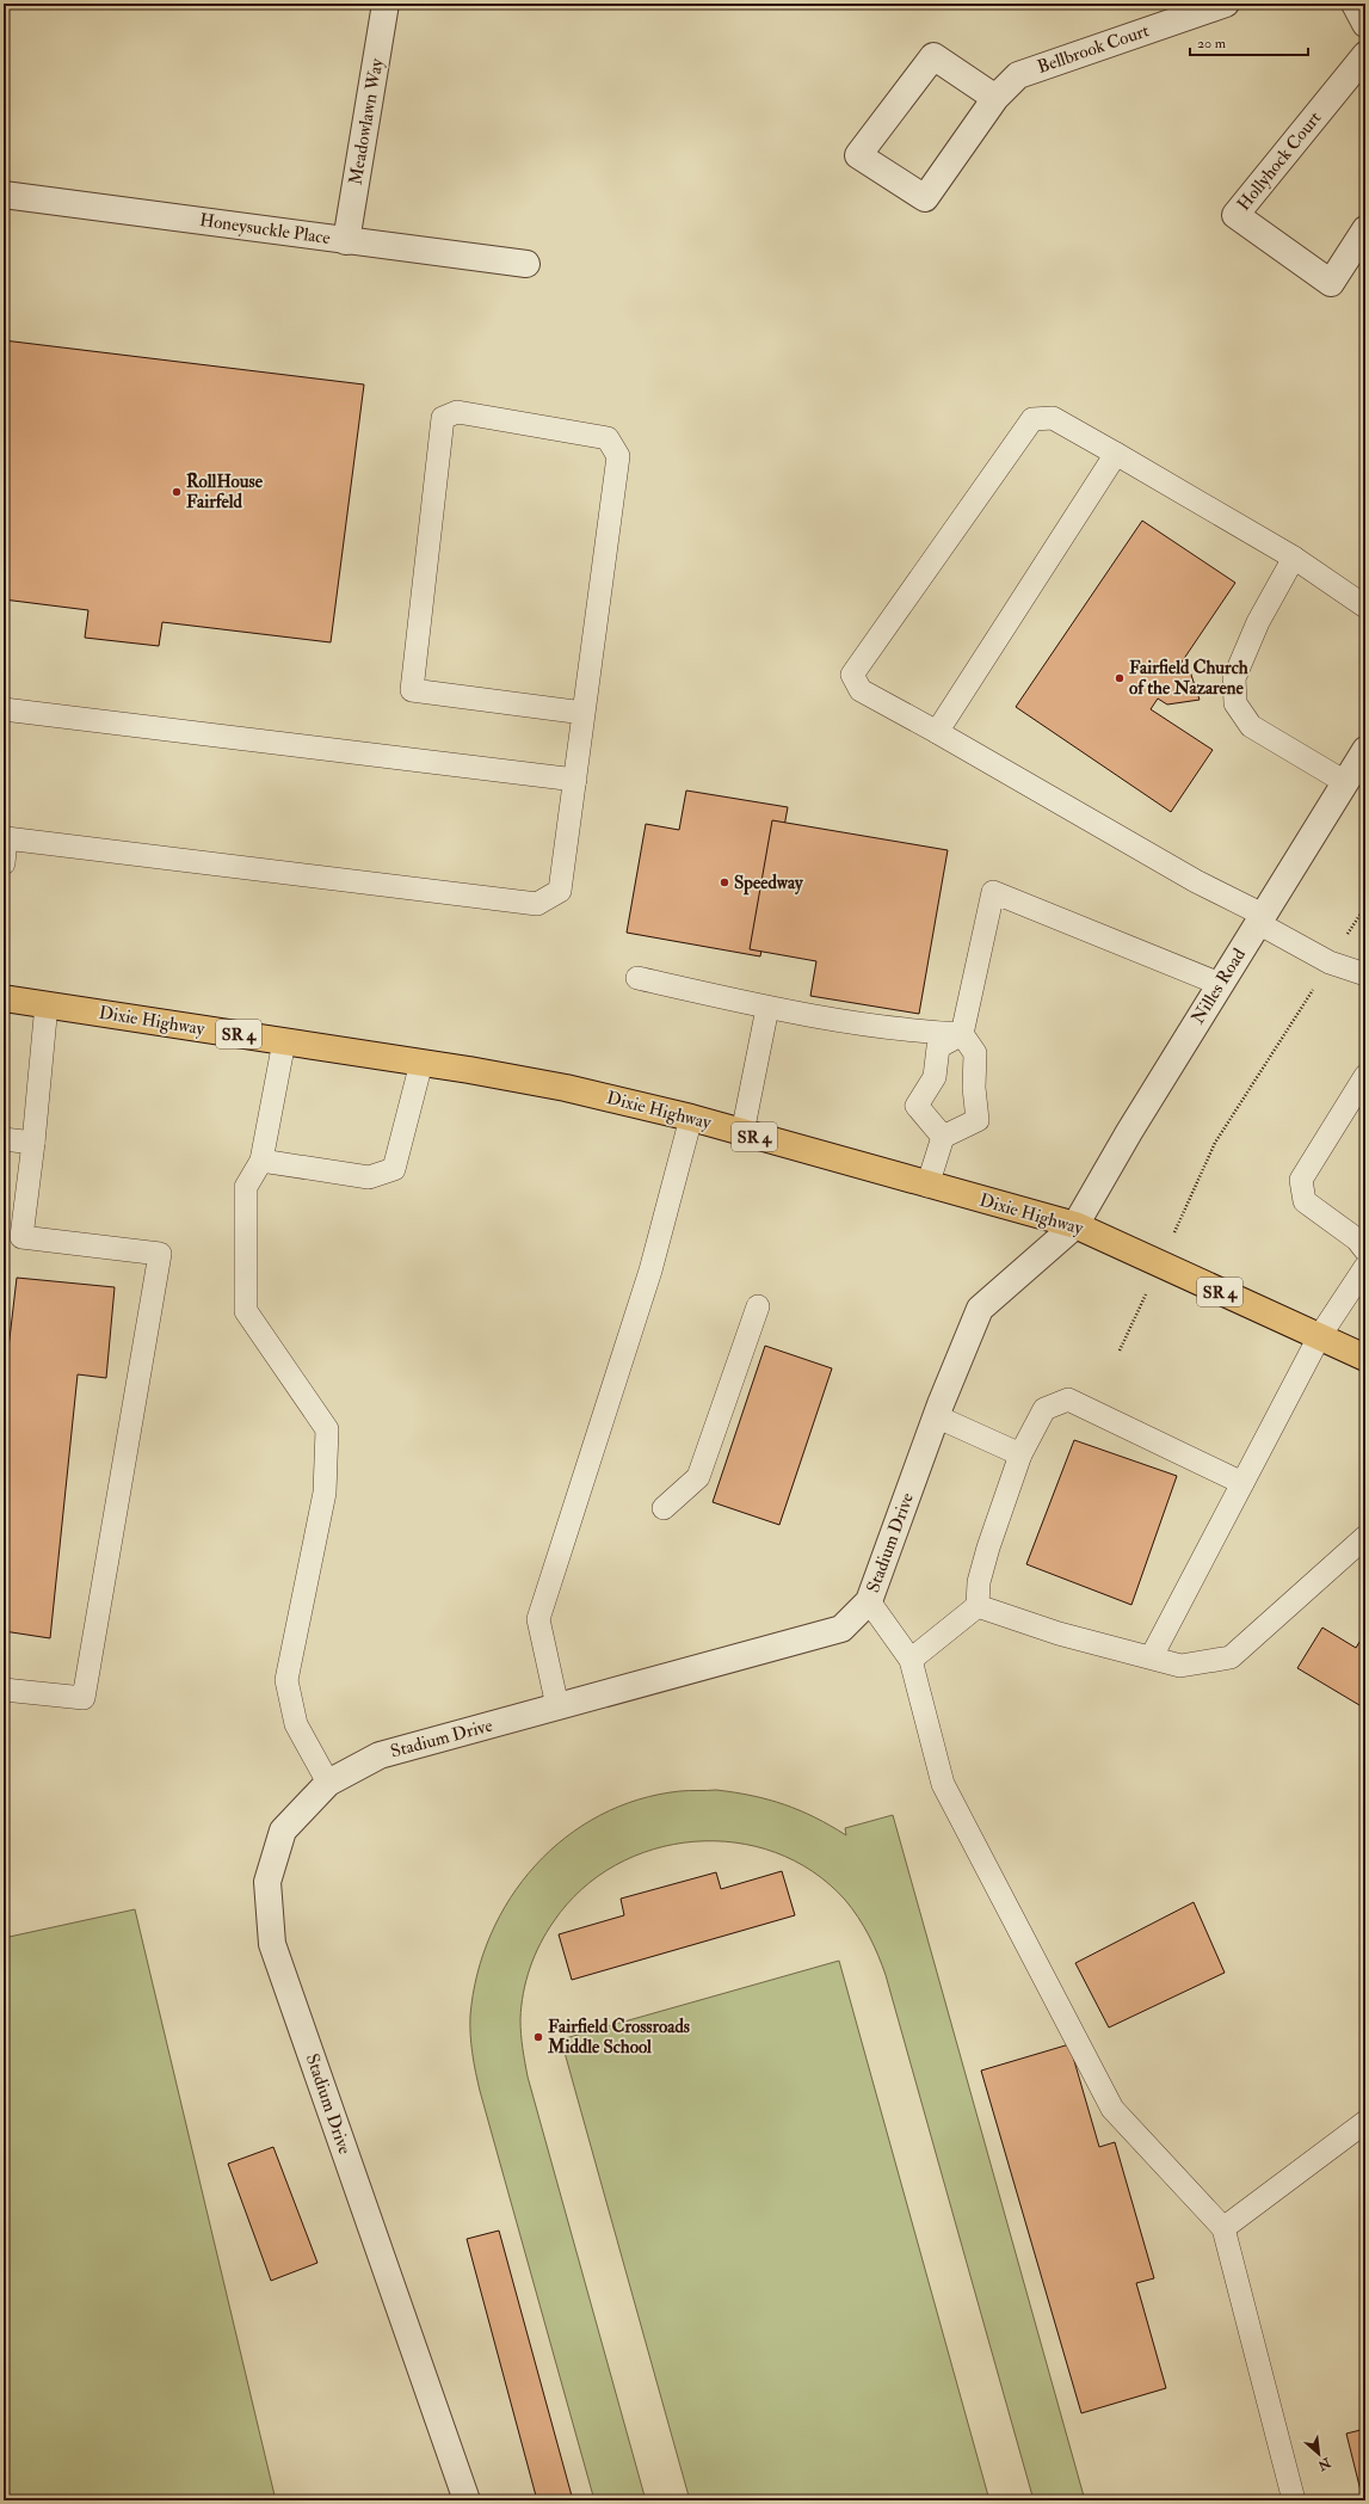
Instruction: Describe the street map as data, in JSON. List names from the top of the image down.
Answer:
{
  "streets": {
    "main road": ["Dixie Highway", "SR 4"],
    "street": [
      "Bellbrook Court",
      "Meadowlawn Way",
      "Hollyhock Court",
      "Honeysuckle Place",
      "Nilles Road",
      "Stadium Drive"
    ]
  },
  "crossings": [
    ["Meadowlawn Way", "Honeysuckle Place"],
    ["Nilles Road", "Dixie Highway"],
    ["Nilles Road", "Stadium Drive"],
    ["Dixie Highway", "Stadium Drive"]
  ],
  "places": [
    "RollHouse Fairfeld",
    "Fairfield Church of the Nazarene",
    "Speedway",
    "Fairfield Crossroads Middle School"
  ],
  "scale_bar": "20 m",
  "north": "bottom right"
}
